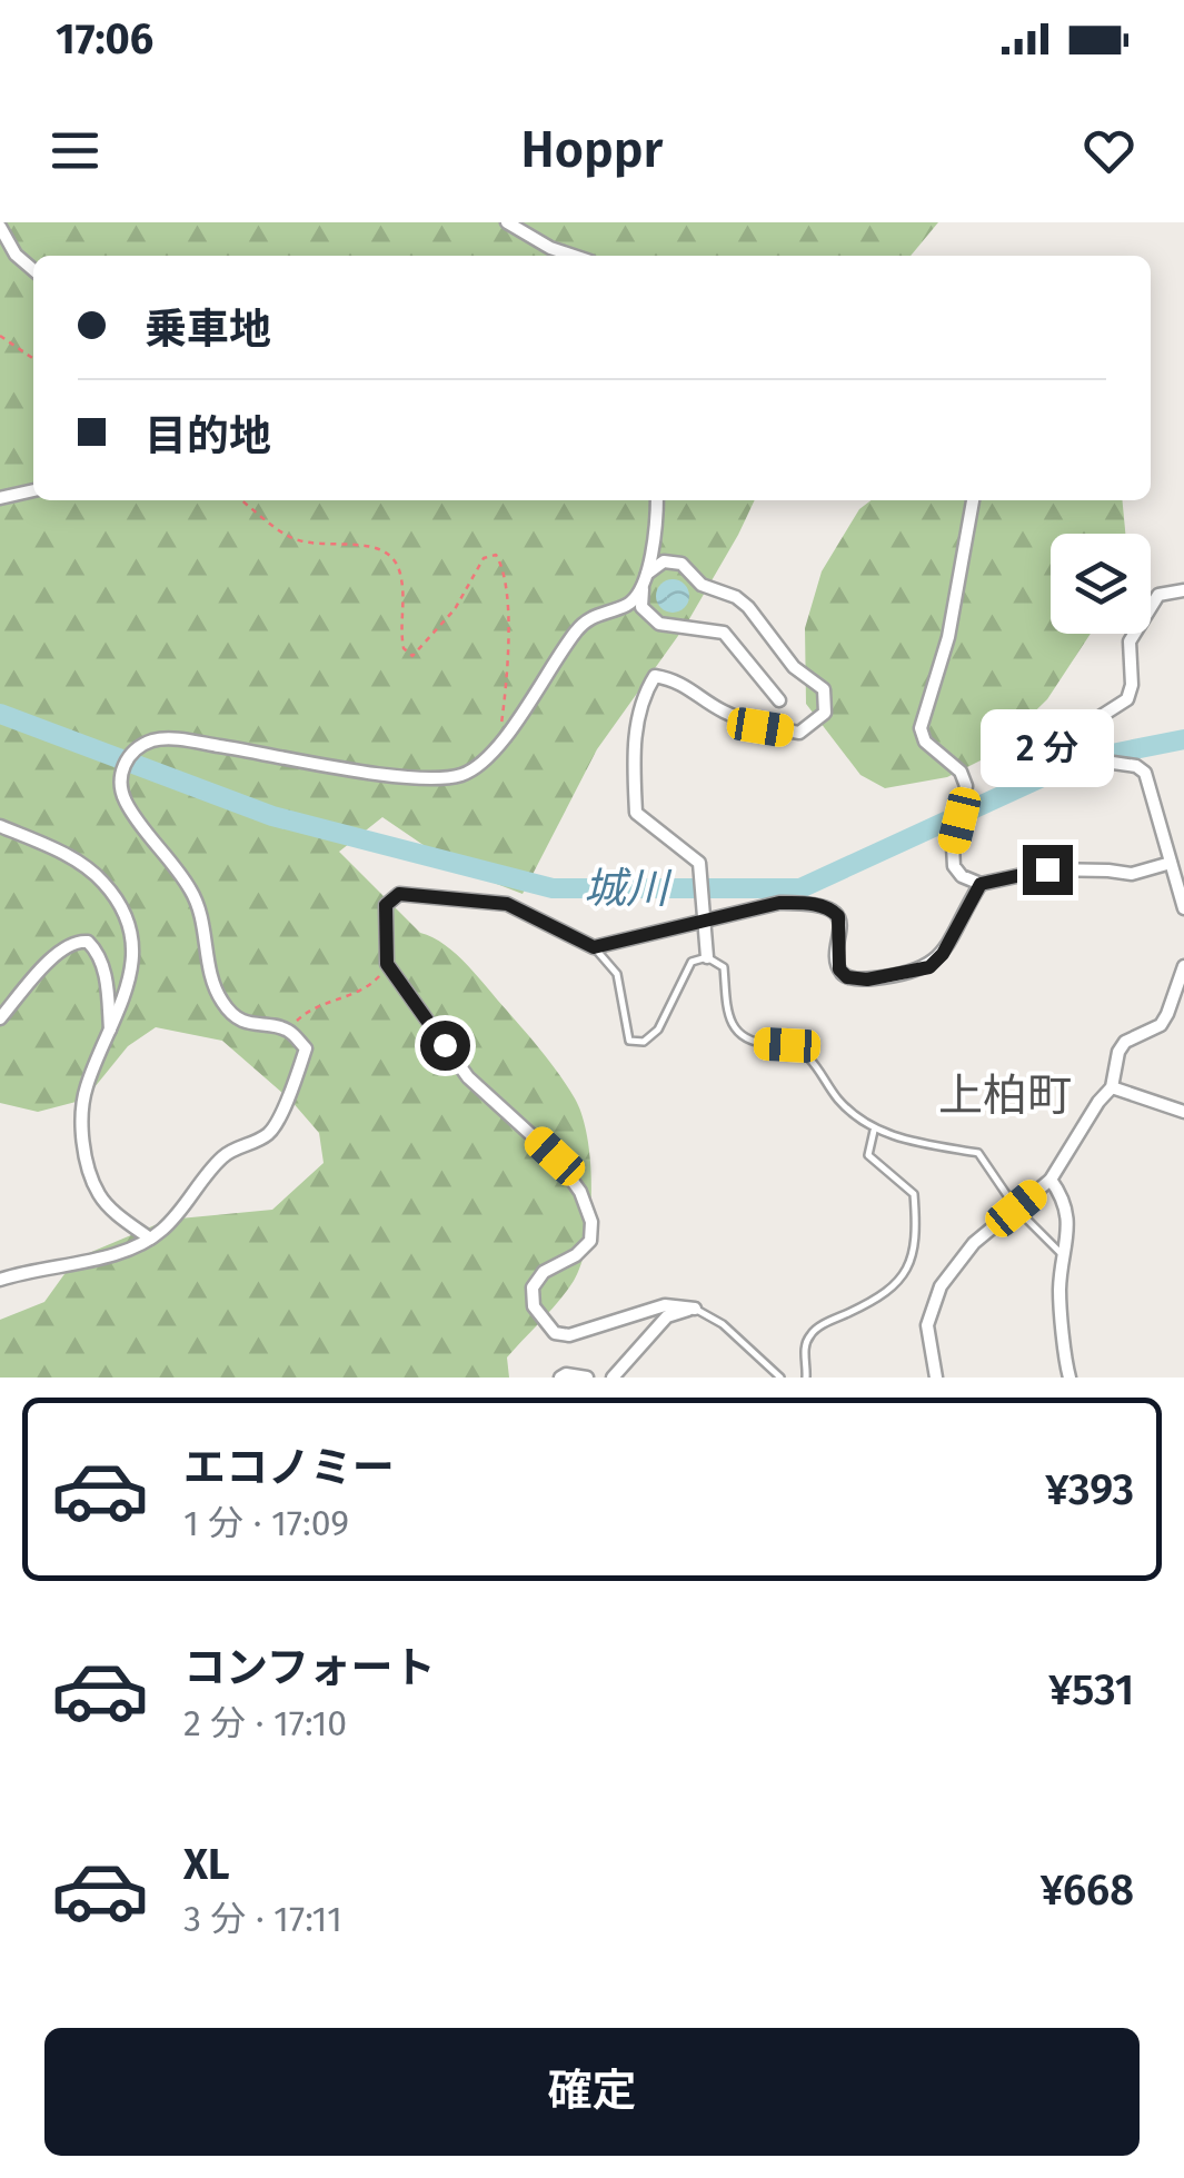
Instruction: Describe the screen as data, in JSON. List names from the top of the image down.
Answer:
{
  "districts": ["上柏町"],
  "water": ["城川"],
  "page": {
    "status": "17:06",
    "header": "Hoppr",
    "banner": ["乗車地", "目的地"],
    "bubble": "2 分",
    "list": [
      {
        "name": "エコノミー",
        "note": "1 分 · 17:09",
        "value": "¥393"
      },
      {
        "name": "コンフォート",
        "note": "2 分 · 17:10",
        "value": "¥531"
      },
      {
        "name": "XL",
        "note": "3 分 · 17:11",
        "value": "¥668"
      }
    ],
    "buttons": "確定"
  }
}
